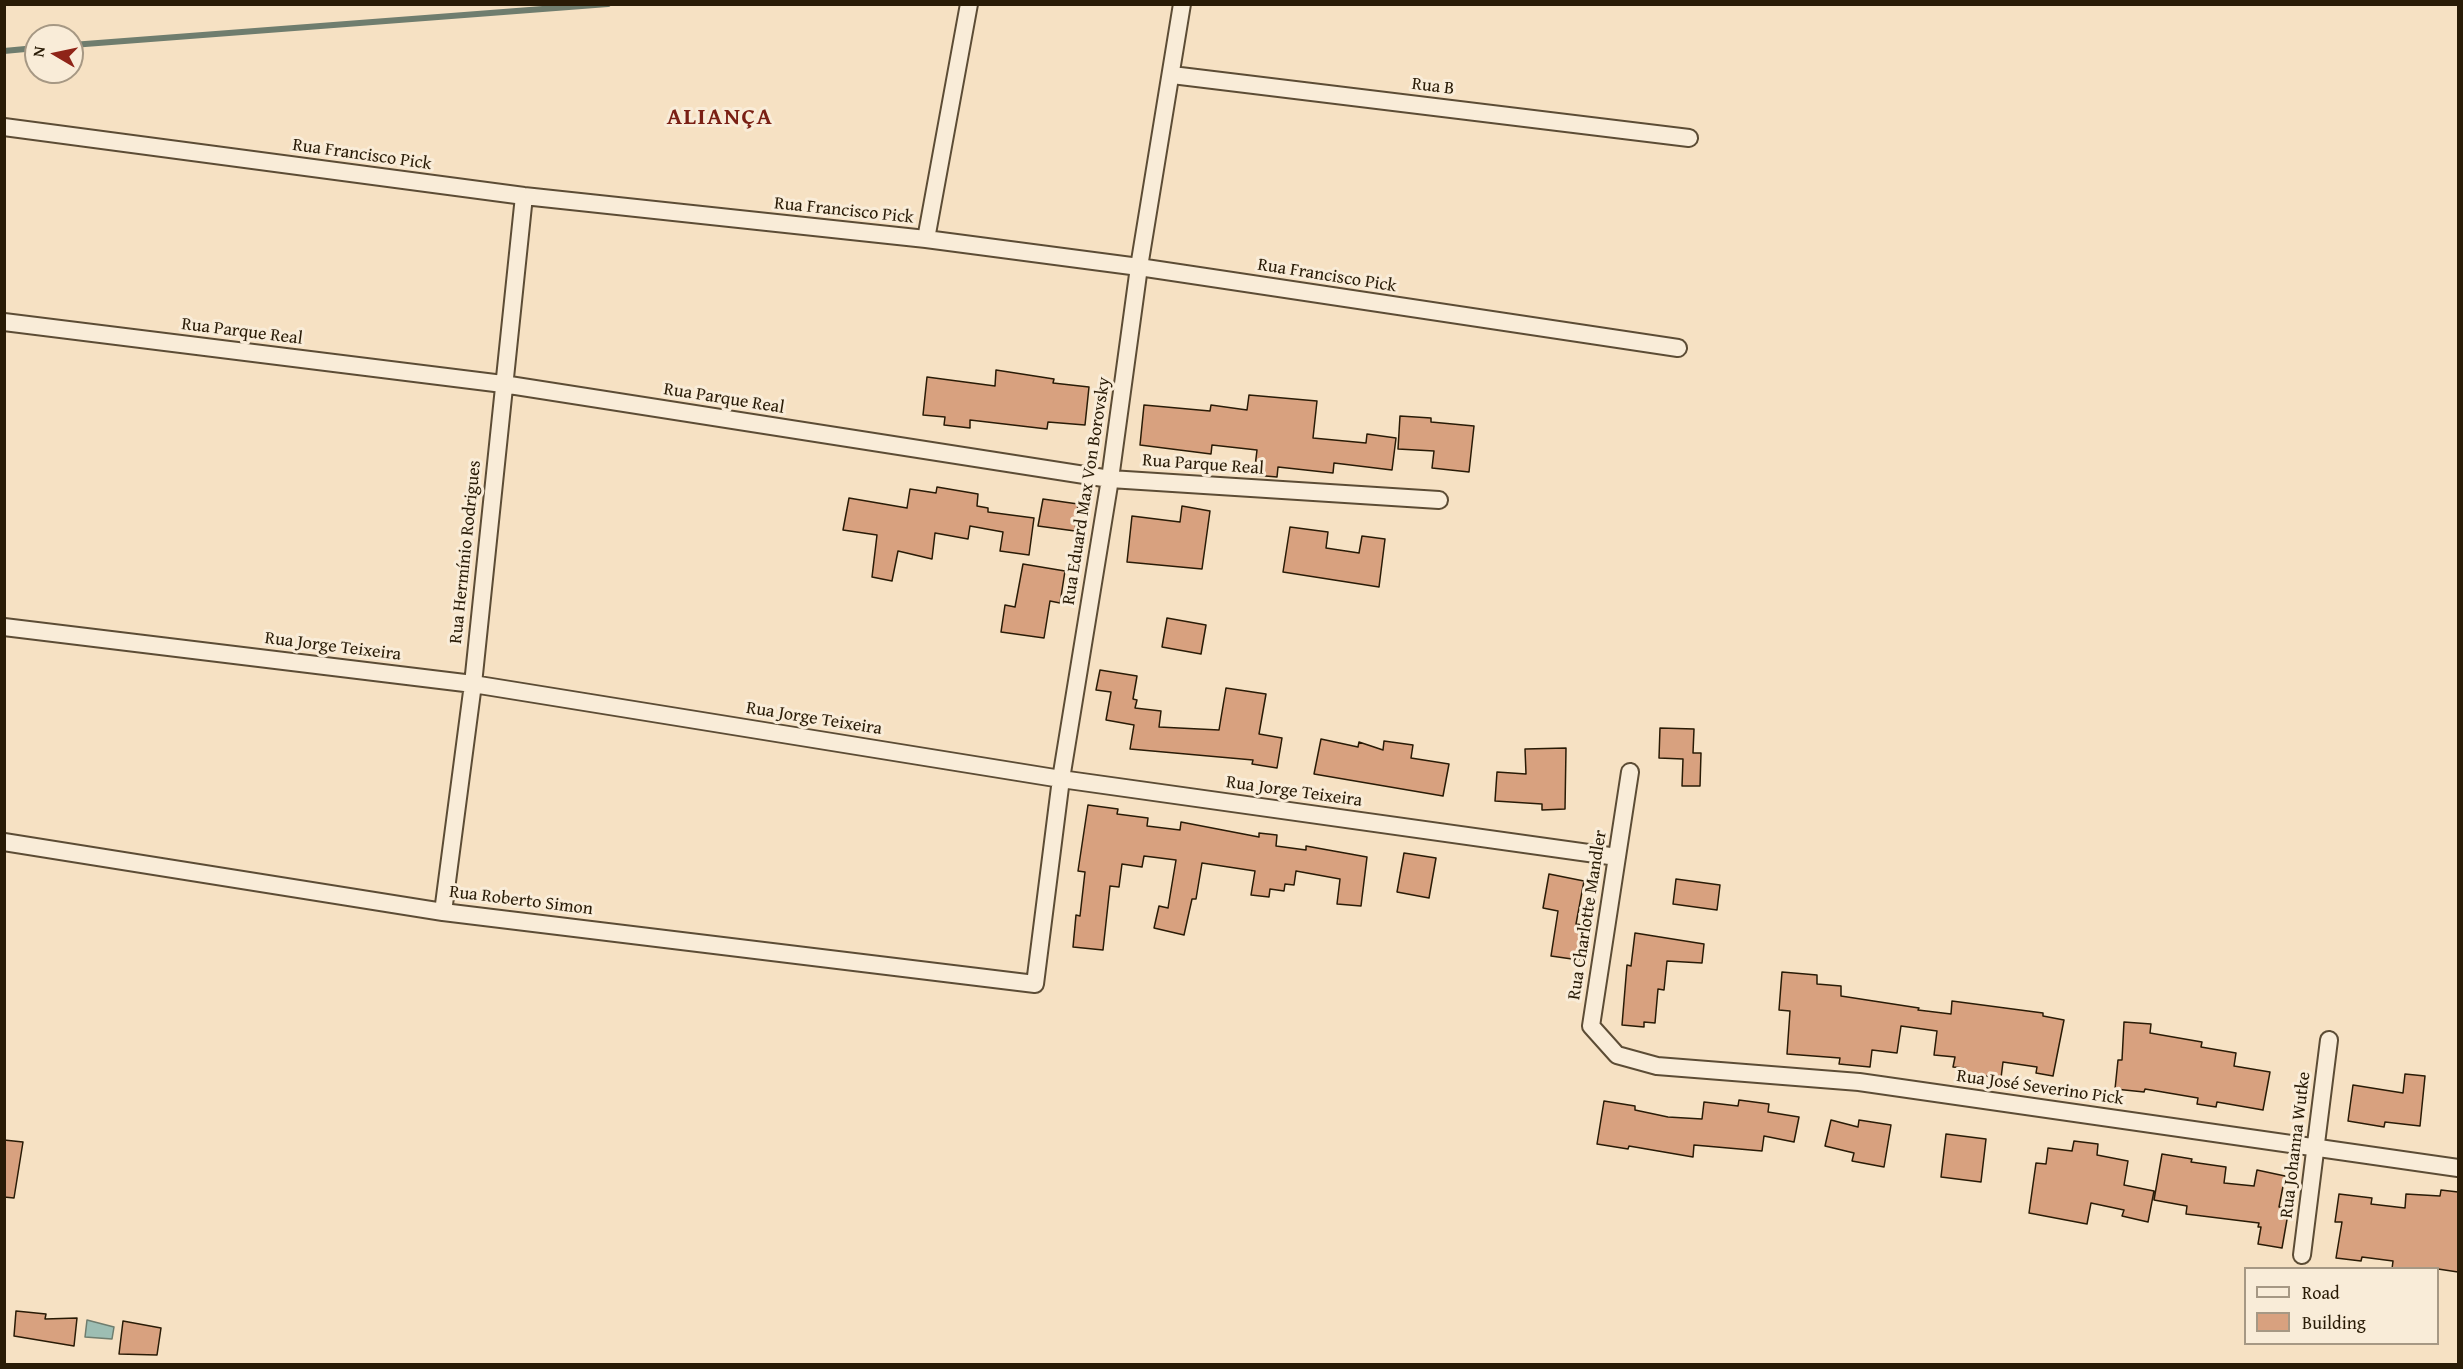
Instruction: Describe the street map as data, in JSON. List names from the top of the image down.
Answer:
{
  "streets": {
    "street": [
      "Rua B",
      "Rua Francisco Pick",
      "Rua Parque Real",
      "Rua Eduard Max Von Borovsky",
      "Rua Hermínio Rodrigues",
      "Rua Jorge Teixeira",
      "Rua Roberto Simon",
      "Rua Charlotte Mandler",
      "Rua José Severino Pick",
      "Rua Johanna Wutke"
    ]
  },
  "crossings": [
    ["Rua B", "Rua Eduard Max Von Borovsky"],
    ["Rua Francisco Pick", "Rua Eduard Max Von Borovsky"],
    ["Rua Francisco Pick", "Rua Hermínio Rodrigues"],
    ["Rua Parque Real", "Rua Eduard Max Von Borovsky"],
    ["Rua Parque Real", "Rua Hermínio Rodrigues"],
    ["Rua Eduard Max Von Borovsky", "Rua Jorge Teixeira"],
    ["Rua Eduard Max Von Borovsky", "Rua Roberto Simon"],
    ["Rua Hermínio Rodrigues", "Rua Jorge Teixeira"],
    ["Rua Hermínio Rodrigues", "Rua Roberto Simon"],
    ["Rua Jorge Teixeira", "Rua Charlotte Mandler"],
    ["Rua Charlotte Mandler", "Rua José Severino Pick"],
    ["Rua José Severino Pick", "Rua Johanna Wutke"]
  ],
  "districts": ["ALIANÇA"],
  "legend": ["Road", "Building"],
  "north": "left"
}
